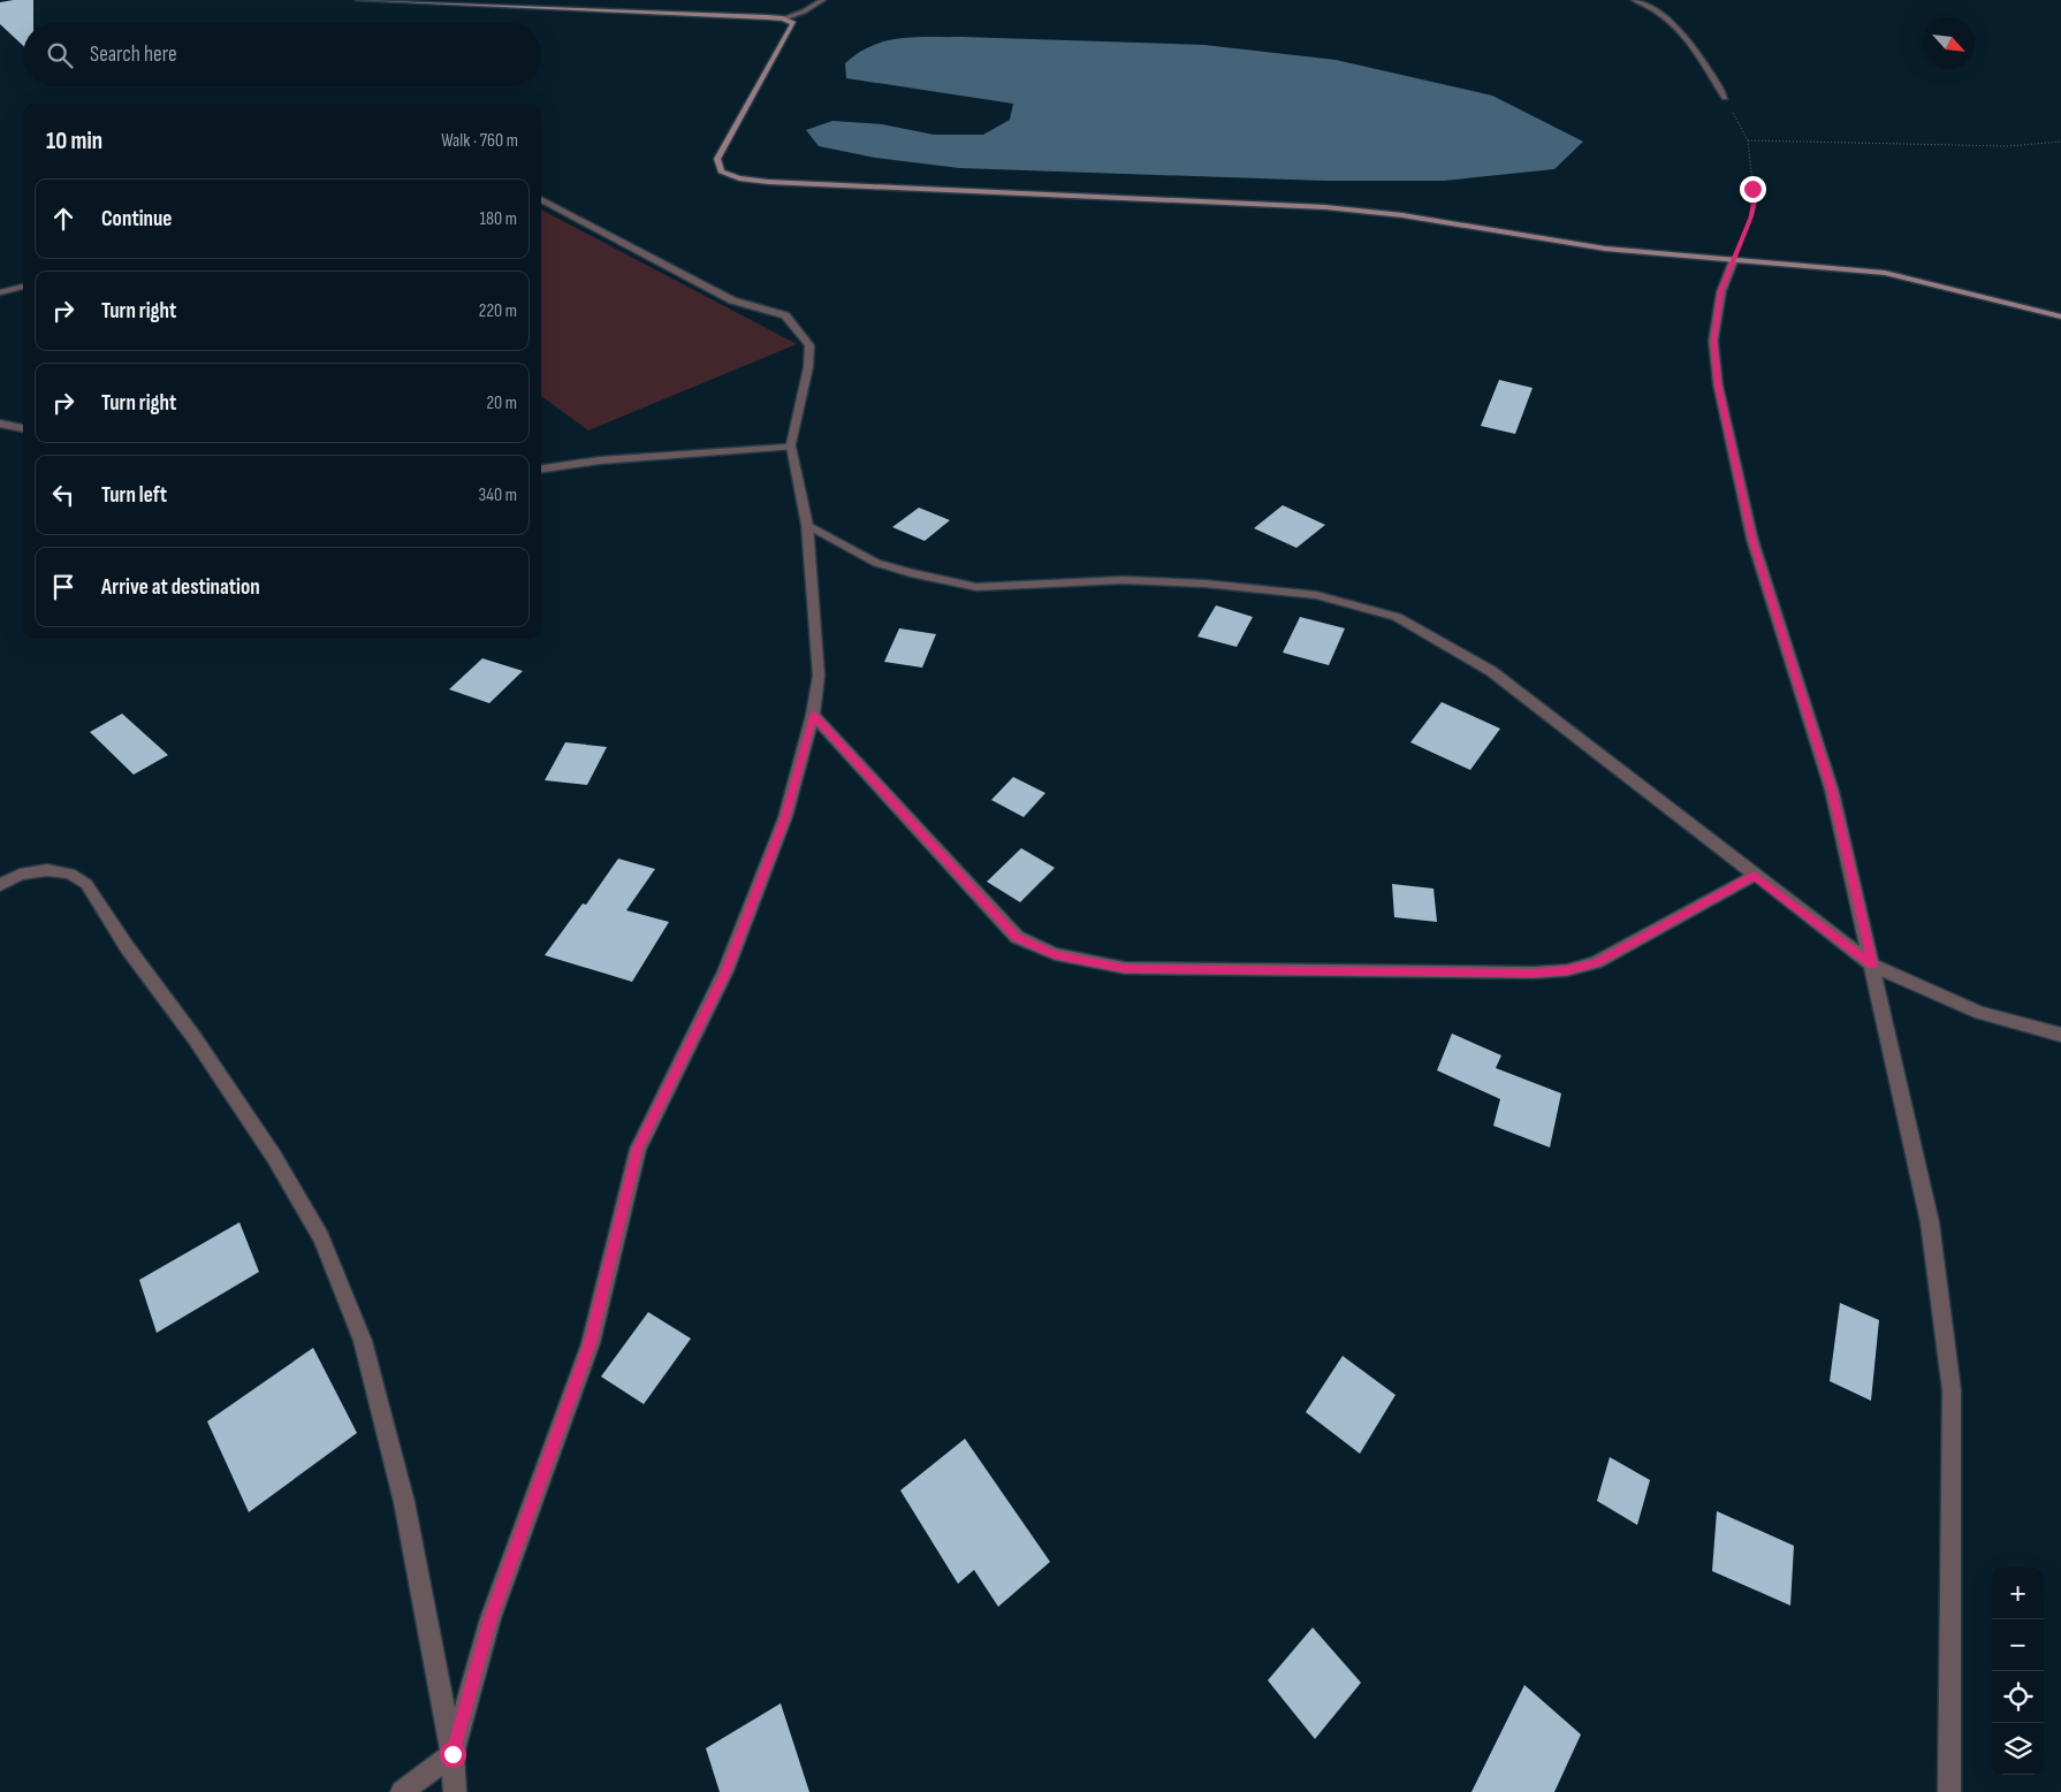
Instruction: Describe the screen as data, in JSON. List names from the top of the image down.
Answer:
{
  "north": "bottom right",
  "page": {
    "search": "Search here",
    "heading": ["10 min", "Walk · 760 m"],
    "list": [
      ["Continue", "180 m"],
      ["Turn right", "220 m"],
      ["Turn right", "20 m"],
      ["Turn left", "340 m"],
      "Arrive at destination"
    ],
    "map_buttons": ["+", "−"]
  }
}
